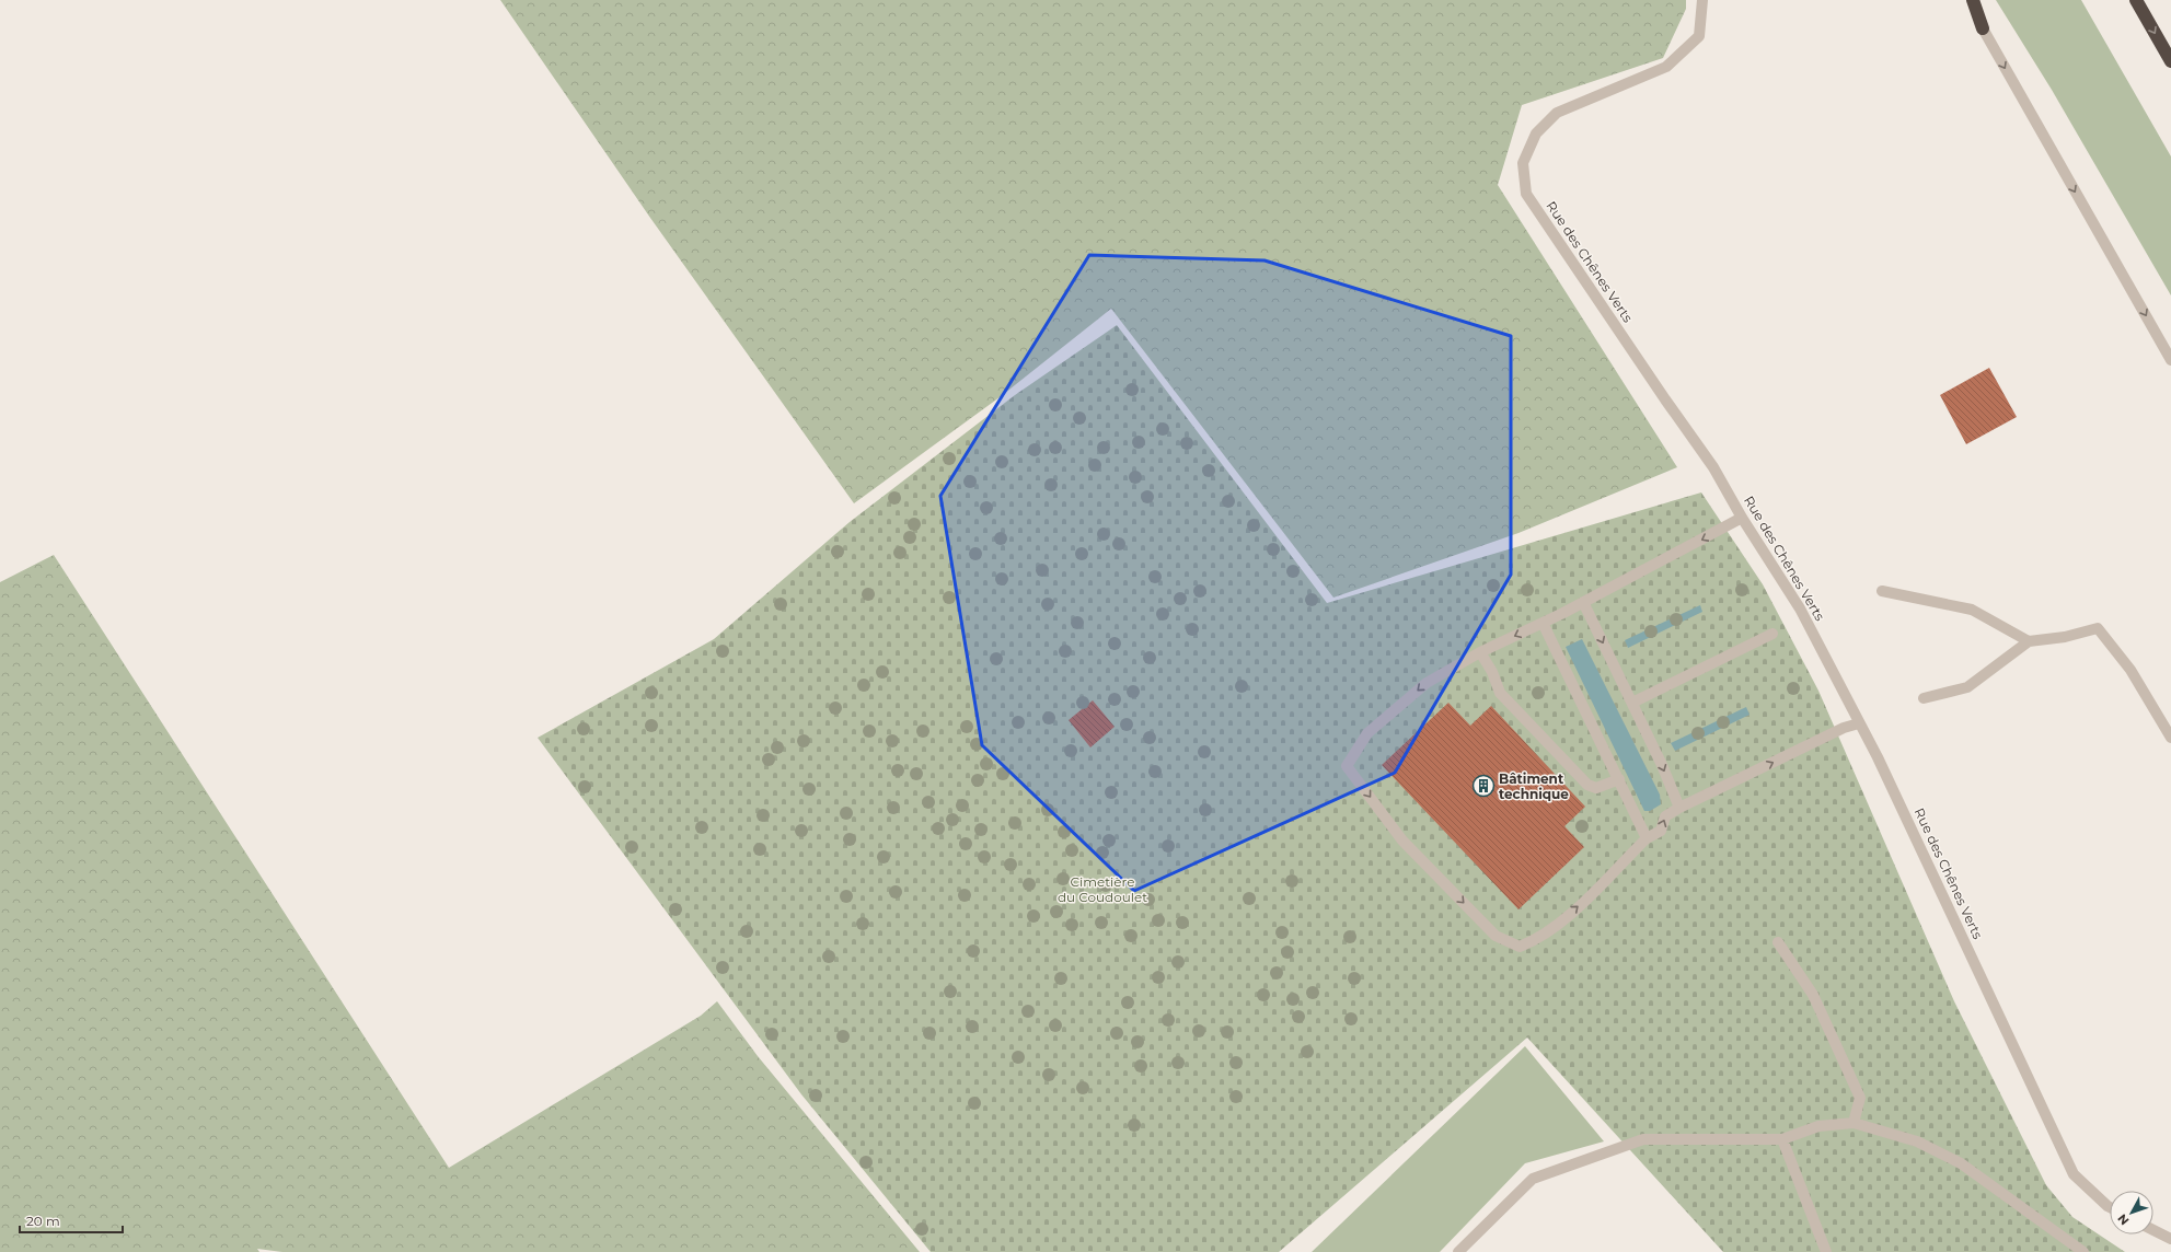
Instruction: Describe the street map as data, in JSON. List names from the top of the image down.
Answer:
{
  "streets": {
    "street": ["Rue des Chênes Verts"]
  },
  "parks": ["Cimetière du Coudoulet"],
  "places": {
    "building": ["Bâtiment technique"]
  },
  "scale_bar": "20 m",
  "north": "bottom left"
}
